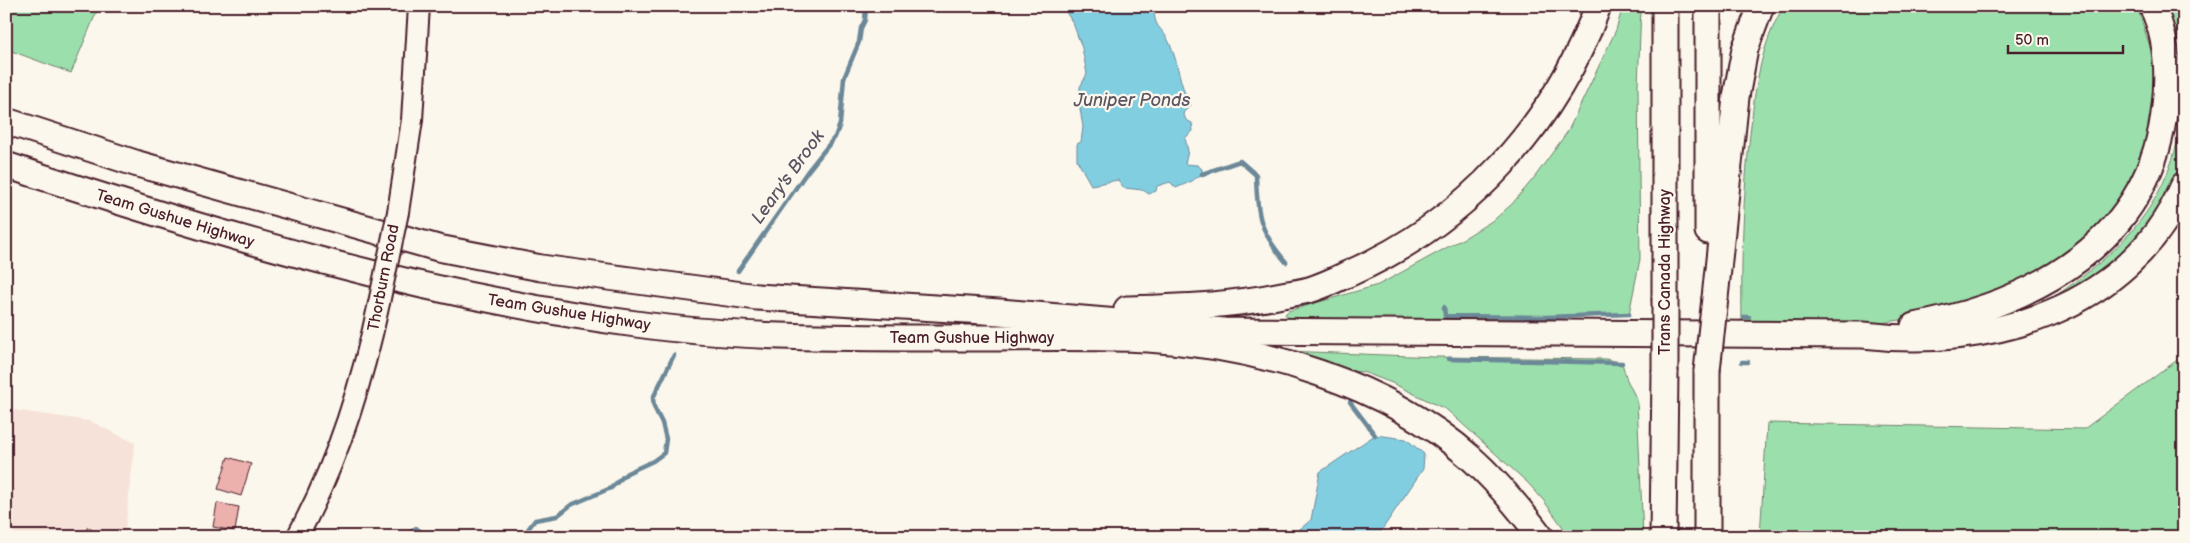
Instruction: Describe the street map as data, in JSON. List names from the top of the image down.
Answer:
{
  "streets": {
    "highway": ["Team Gushue Highway", "Trans Canada Highway"],
    "main road": ["Thorburn Road"]
  },
  "water": ["Juniper Ponds", "Leary's Brook"],
  "scale_bar": "50 m"
}
